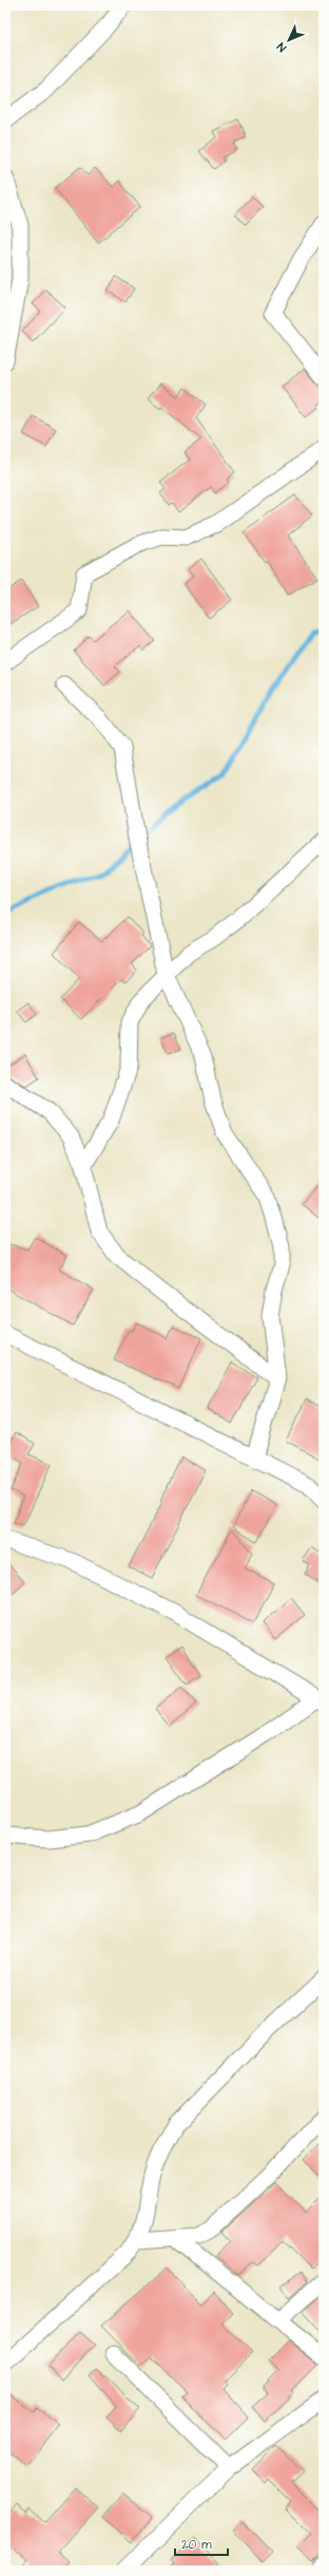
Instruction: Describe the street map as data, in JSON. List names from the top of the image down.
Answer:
{
  "scale_bar": "20 m",
  "north": "bottom left"
}
